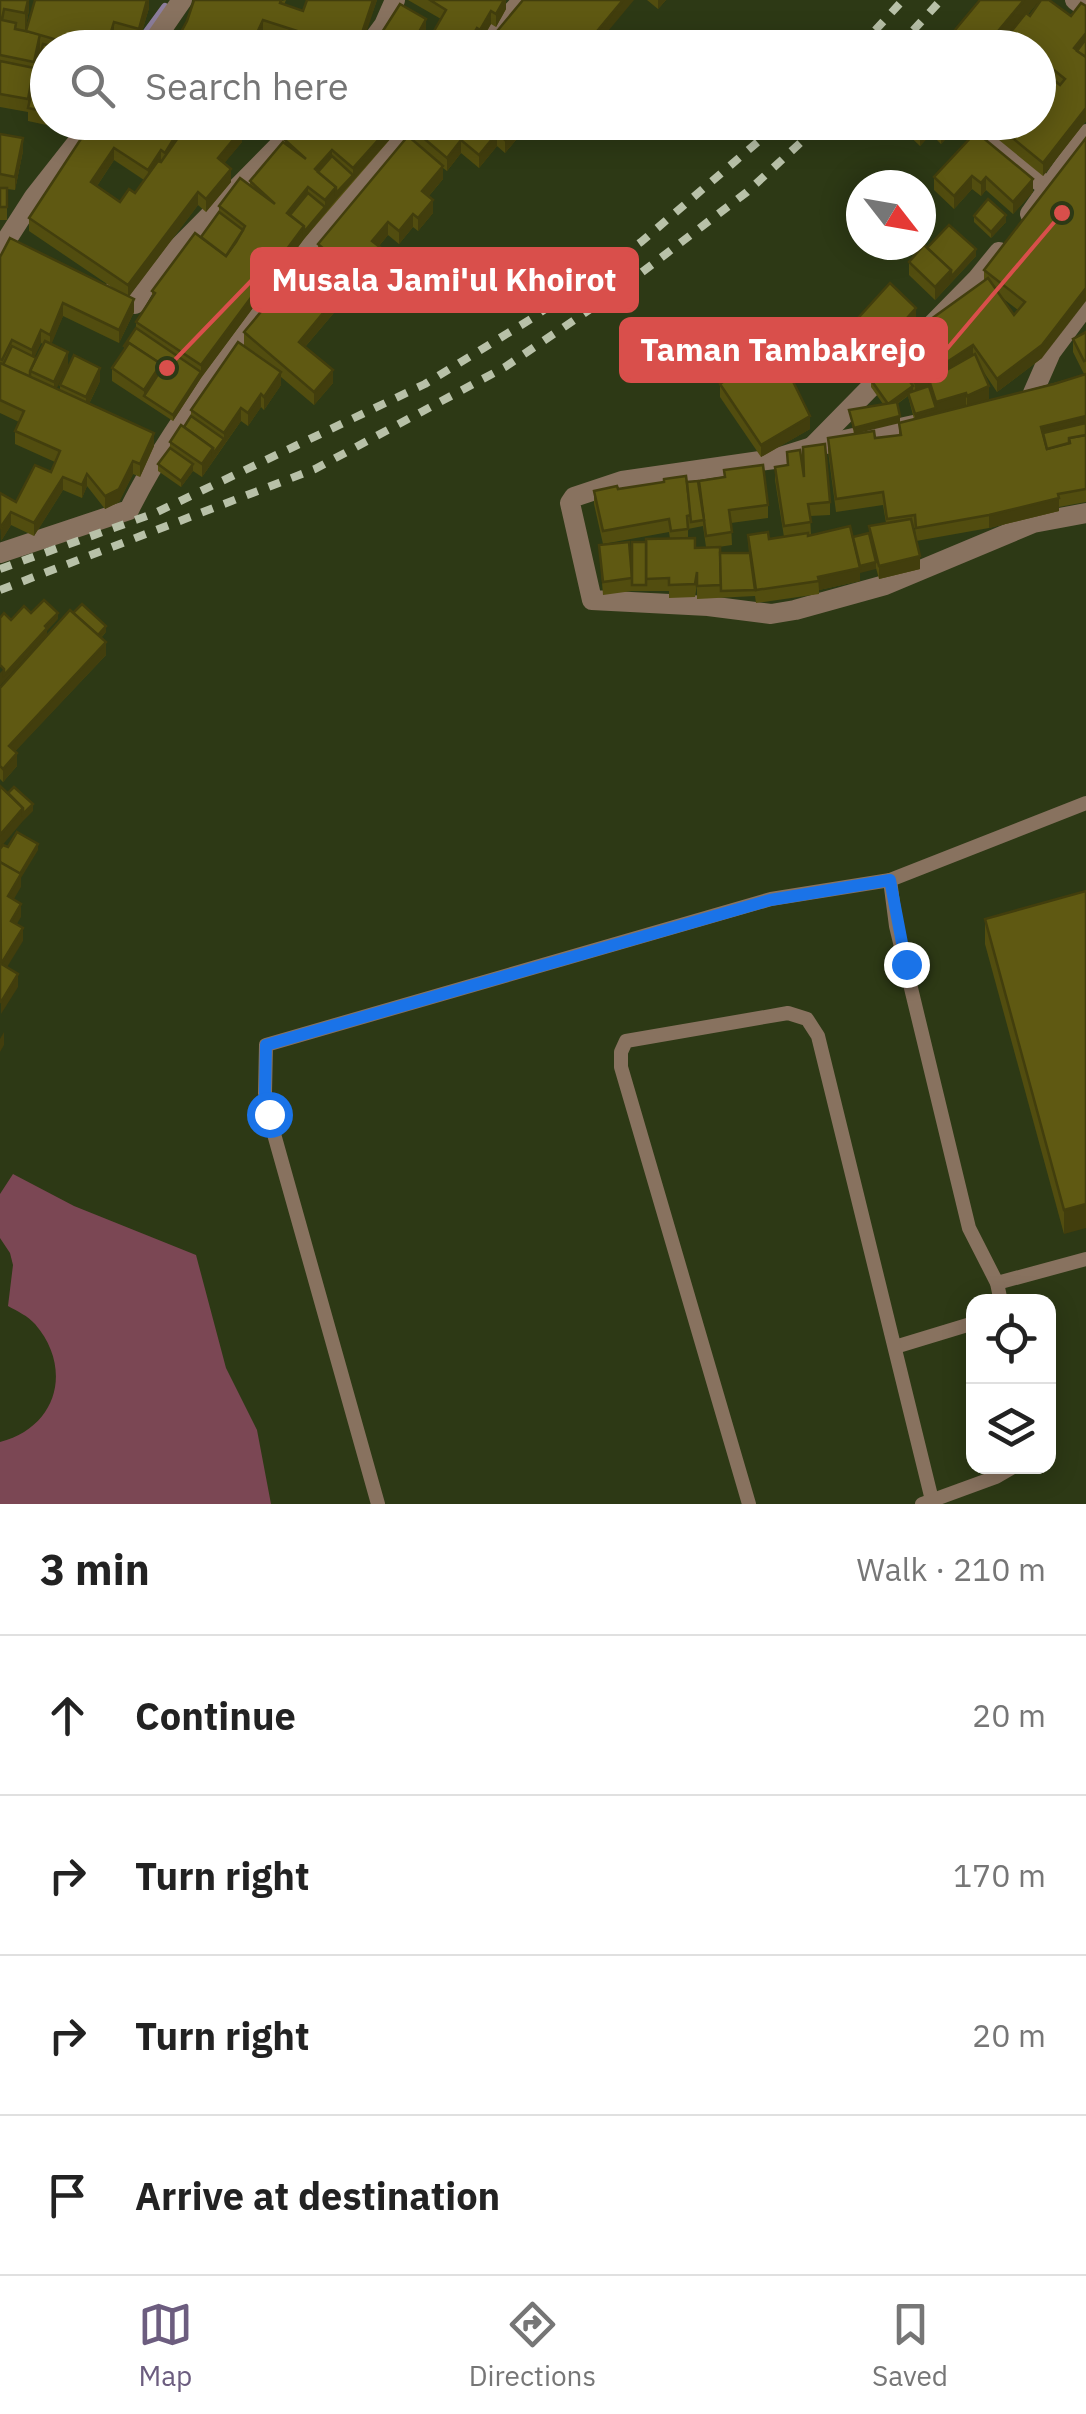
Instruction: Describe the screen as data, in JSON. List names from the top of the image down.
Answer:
{
  "places": ["Taman Tambakrejo", "Musala Jami'ul Khoirot"],
  "north": "bottom right",
  "page": {
    "search": "Search here",
    "heading": ["3 min", "Walk · 210 m"],
    "list": [
      ["Continue", "20 m"],
      ["Turn right", "170 m"],
      ["Turn right", "20 m"],
      "Arrive at destination"
    ],
    "nav": ["Map", "Directions", "Saved"]
  }
}
